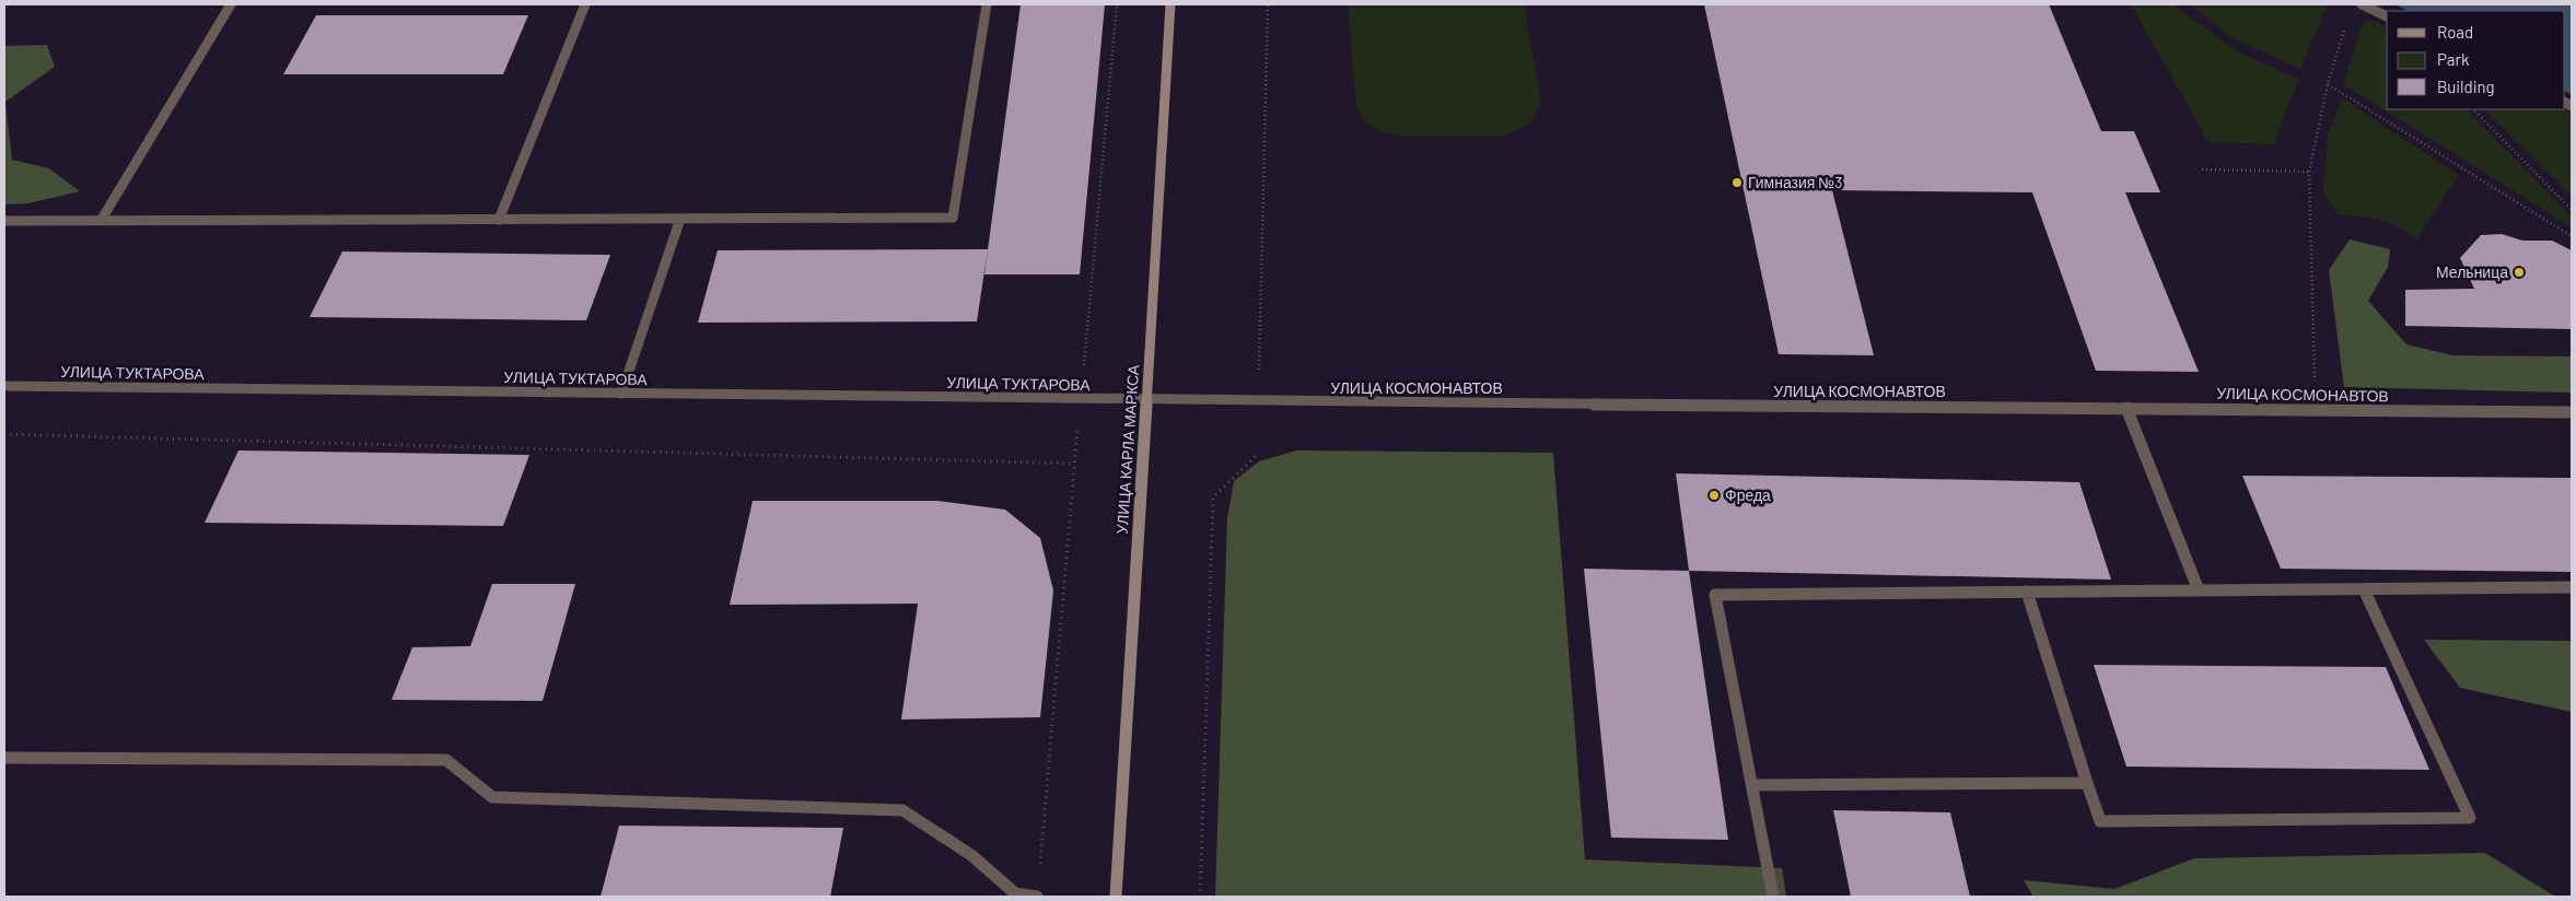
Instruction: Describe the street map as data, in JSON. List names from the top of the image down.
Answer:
{
  "streets": {
    "street": ["УЛИЦА ТУКТАРОВА", "УЛИЦА КОСМОНАВТОВ", "УЛИЦА КАРЛА МАРКСА"]
  },
  "crossings": [
    ["УЛИЦА ТУКТАРОВА", "УЛИЦА КОСМОНАВТОВ"],
    ["УЛИЦА ТУКТАРОВА", "УЛИЦА КАРЛА МАРКСА"],
    ["УЛИЦА КОСМОНАВТОВ", "УЛИЦА КАРЛА МАРКСА"]
  ],
  "places": ["Гимназия №3", "Мельница", "Фреда"],
  "legend": ["Road", "Park", "Building"]
}
